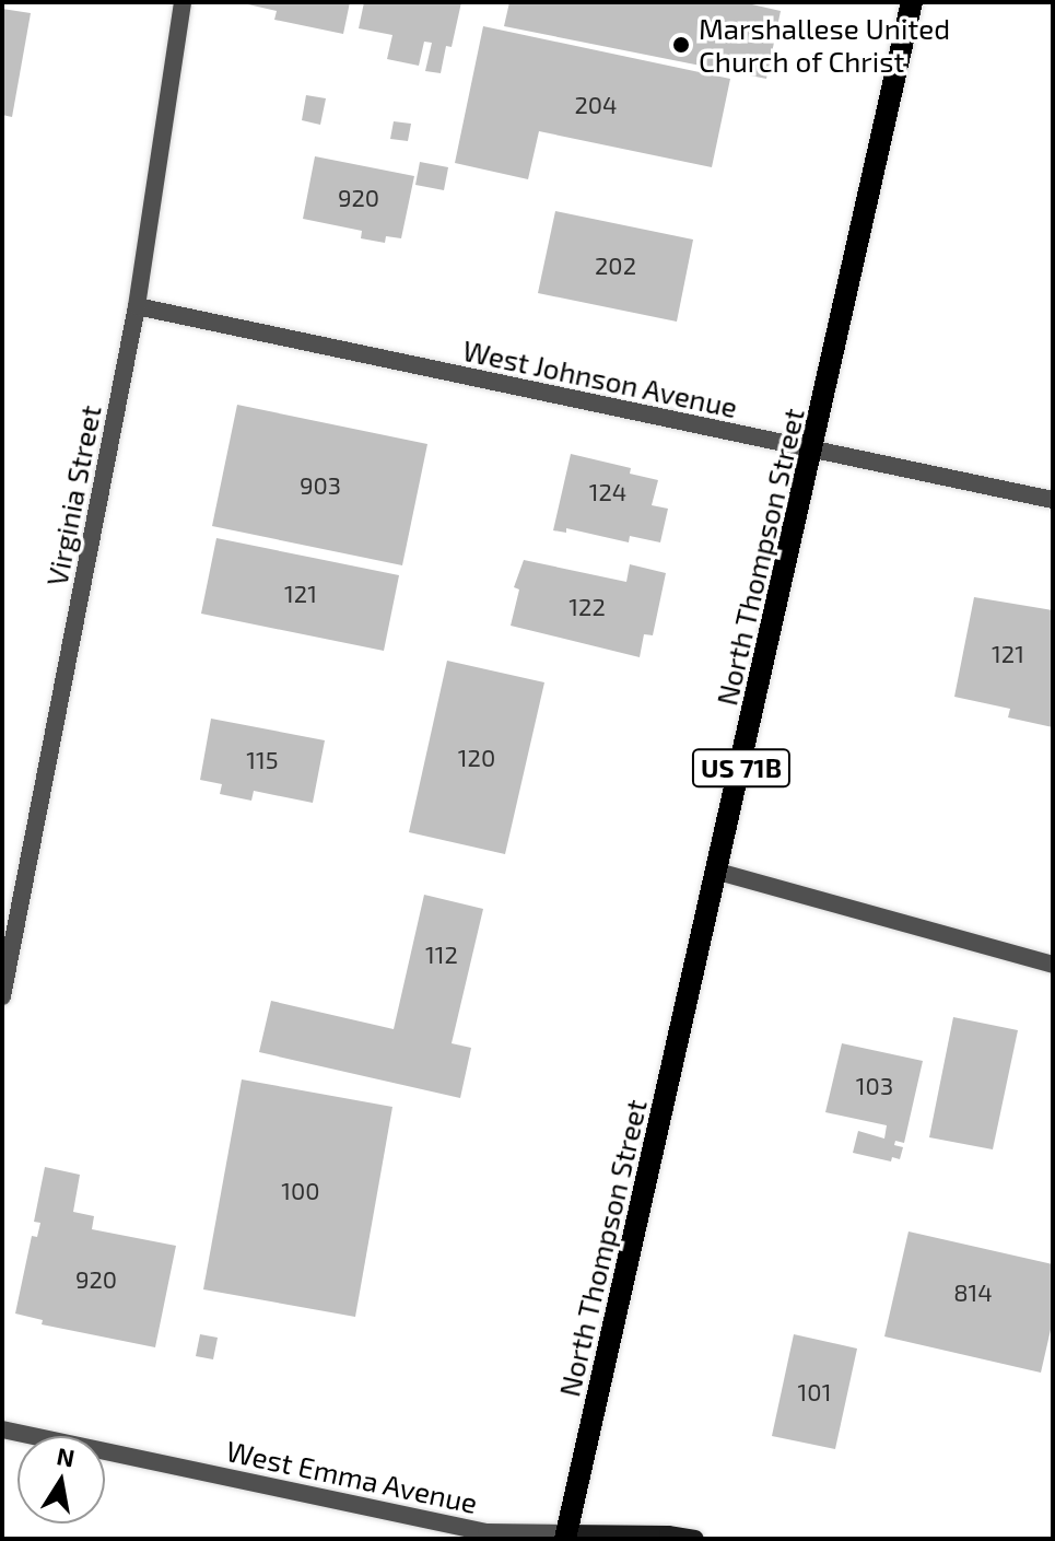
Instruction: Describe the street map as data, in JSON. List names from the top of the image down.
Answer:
{
  "streets": {
    "main road": ["North Thompson Street", "US 71B"],
    "street": ["West Johnson Avenue", "Virginia Street", "West Emma Avenue"]
  },
  "crossings": [
    ["West Johnson Avenue", "Virginia Street"],
    ["West Johnson Avenue", "North Thompson Street"],
    ["North Thompson Street", "West Emma Avenue"]
  ],
  "places": ["Marshallese United Church of Christ"],
  "house_numbers": [
    "204",
    "920",
    "202",
    "903",
    "124",
    "121",
    "122",
    "121",
    "120",
    "115",
    "112",
    "103",
    "100",
    "920",
    "814",
    "101"
  ],
  "north": "top"
}
